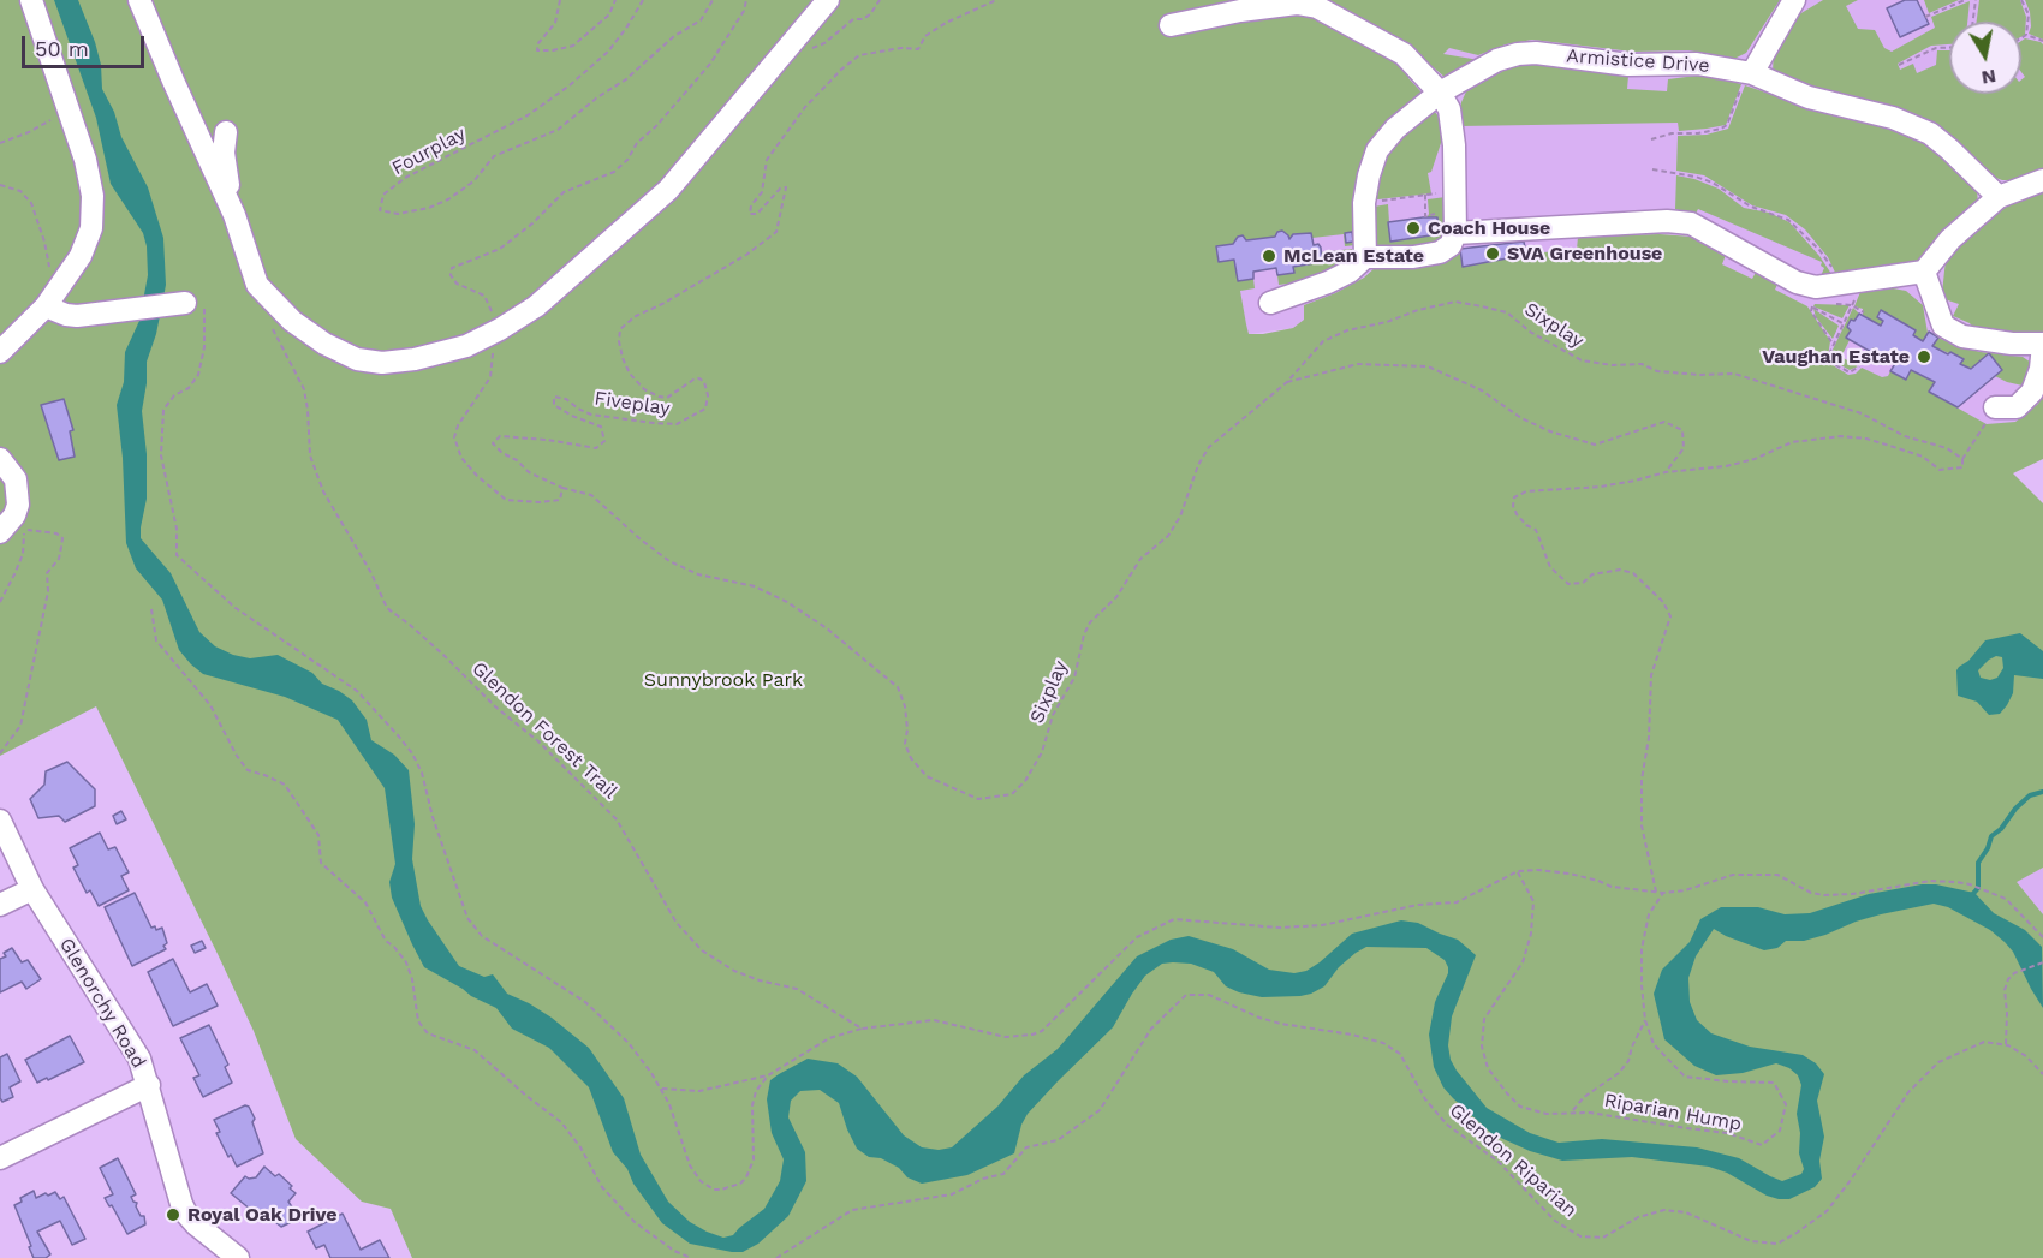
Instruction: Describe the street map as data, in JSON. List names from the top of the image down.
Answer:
{
  "streets": {
    "street": ["Armistice Drive", "Glenorchy Road"],
    "path": [
      "Fourplay",
      "Sixplay",
      "Fiveplay",
      "Glendon Forest Trail",
      "Riparian Hump",
      "Glendon Riparian"
    ]
  },
  "crossings": [
    ["Sixplay", "Fiveplay"]
  ],
  "parks": ["Sunnybrook Park"],
  "places": [
    "Coach House",
    "SVA Greenhouse",
    "McLean Estate",
    "Vaughan Estate",
    "Royal Oak Drive"
  ],
  "scale_bar": "50 m",
  "north": "bottom"
}
